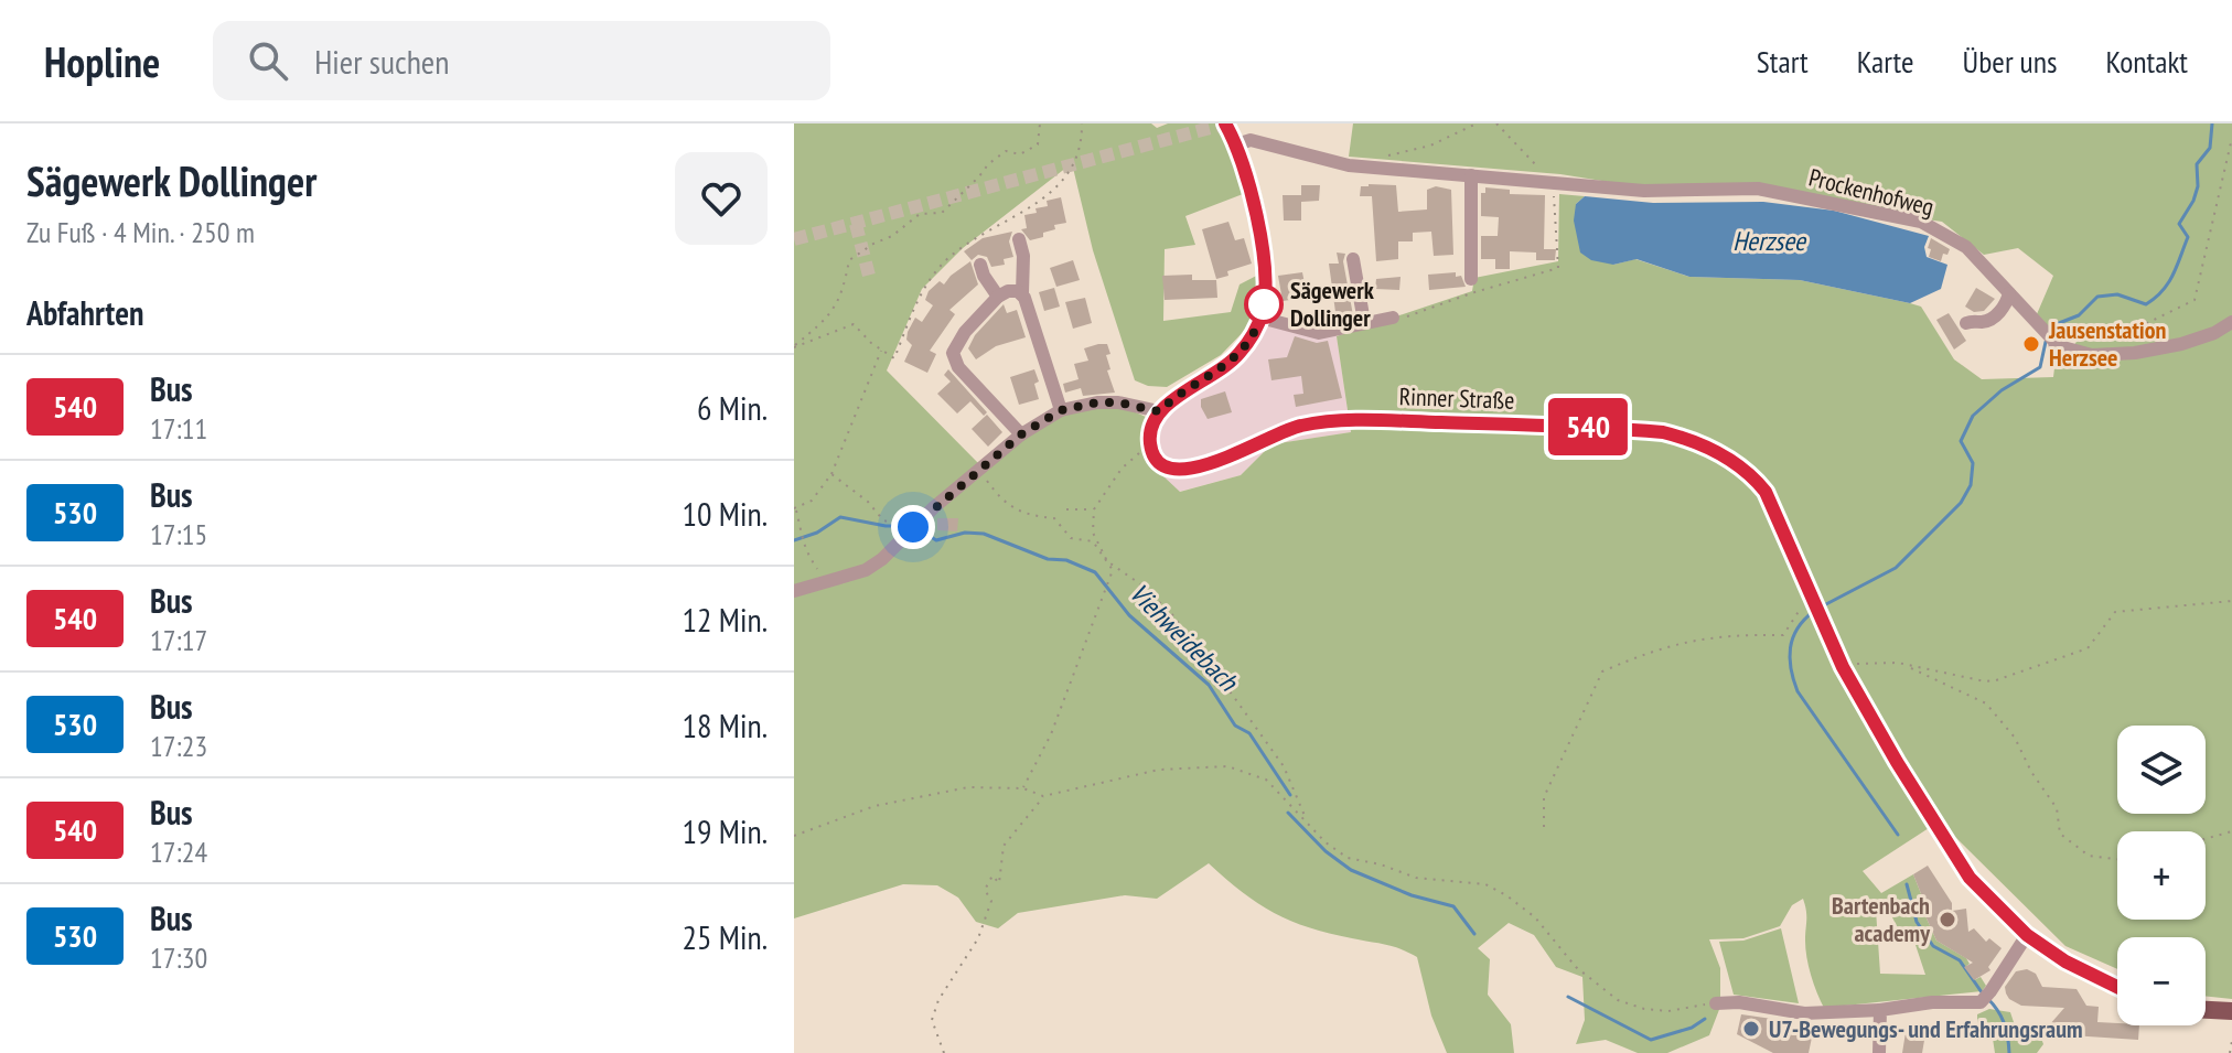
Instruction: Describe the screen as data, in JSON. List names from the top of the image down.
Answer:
{
  "streets": {
    "main road": ["Rinner Straße"],
    "street": ["Prockenhofweg"]
  },
  "water": ["Herzsee", "Viehweidebach"],
  "places": [
    "Sägewerk Dollinger",
    "Jausenstation Herzsee",
    "Bartenbach academy",
    "U7-Bewegungs- und Erfahrungsraum"
  ],
  "lines": ["bus line 540"],
  "page": {
    "header": "Hopline",
    "search": "Hier suchen",
    "nav": [
      "Start",
      "Karte",
      "Über uns",
      "Kontakt"
    ],
    "heading": [
      ["Sägewerk Dollinger", "Zu Fuß · 4 Min. · 250 m"],
      "Abfahrten"
    ],
    "on_map": "540",
    "list": [
      {
        "mark": "540",
        "name": "Bus",
        "note": "17:11",
        "value": "6 Min."
      },
      {
        "mark": "530",
        "name": "Bus",
        "note": "17:15",
        "value": "10 Min."
      },
      {
        "mark": "540",
        "name": "Bus",
        "note": "17:17",
        "value": "12 Min."
      },
      {
        "mark": "530",
        "name": "Bus",
        "note": "17:23",
        "value": "18 Min."
      },
      {
        "mark": "540",
        "name": "Bus",
        "note": "17:24",
        "value": "19 Min."
      },
      {
        "mark": "530",
        "name": "Bus",
        "note": "17:30",
        "value": "25 Min."
      }
    ],
    "map_buttons": ["+", "−"]
  }
}
